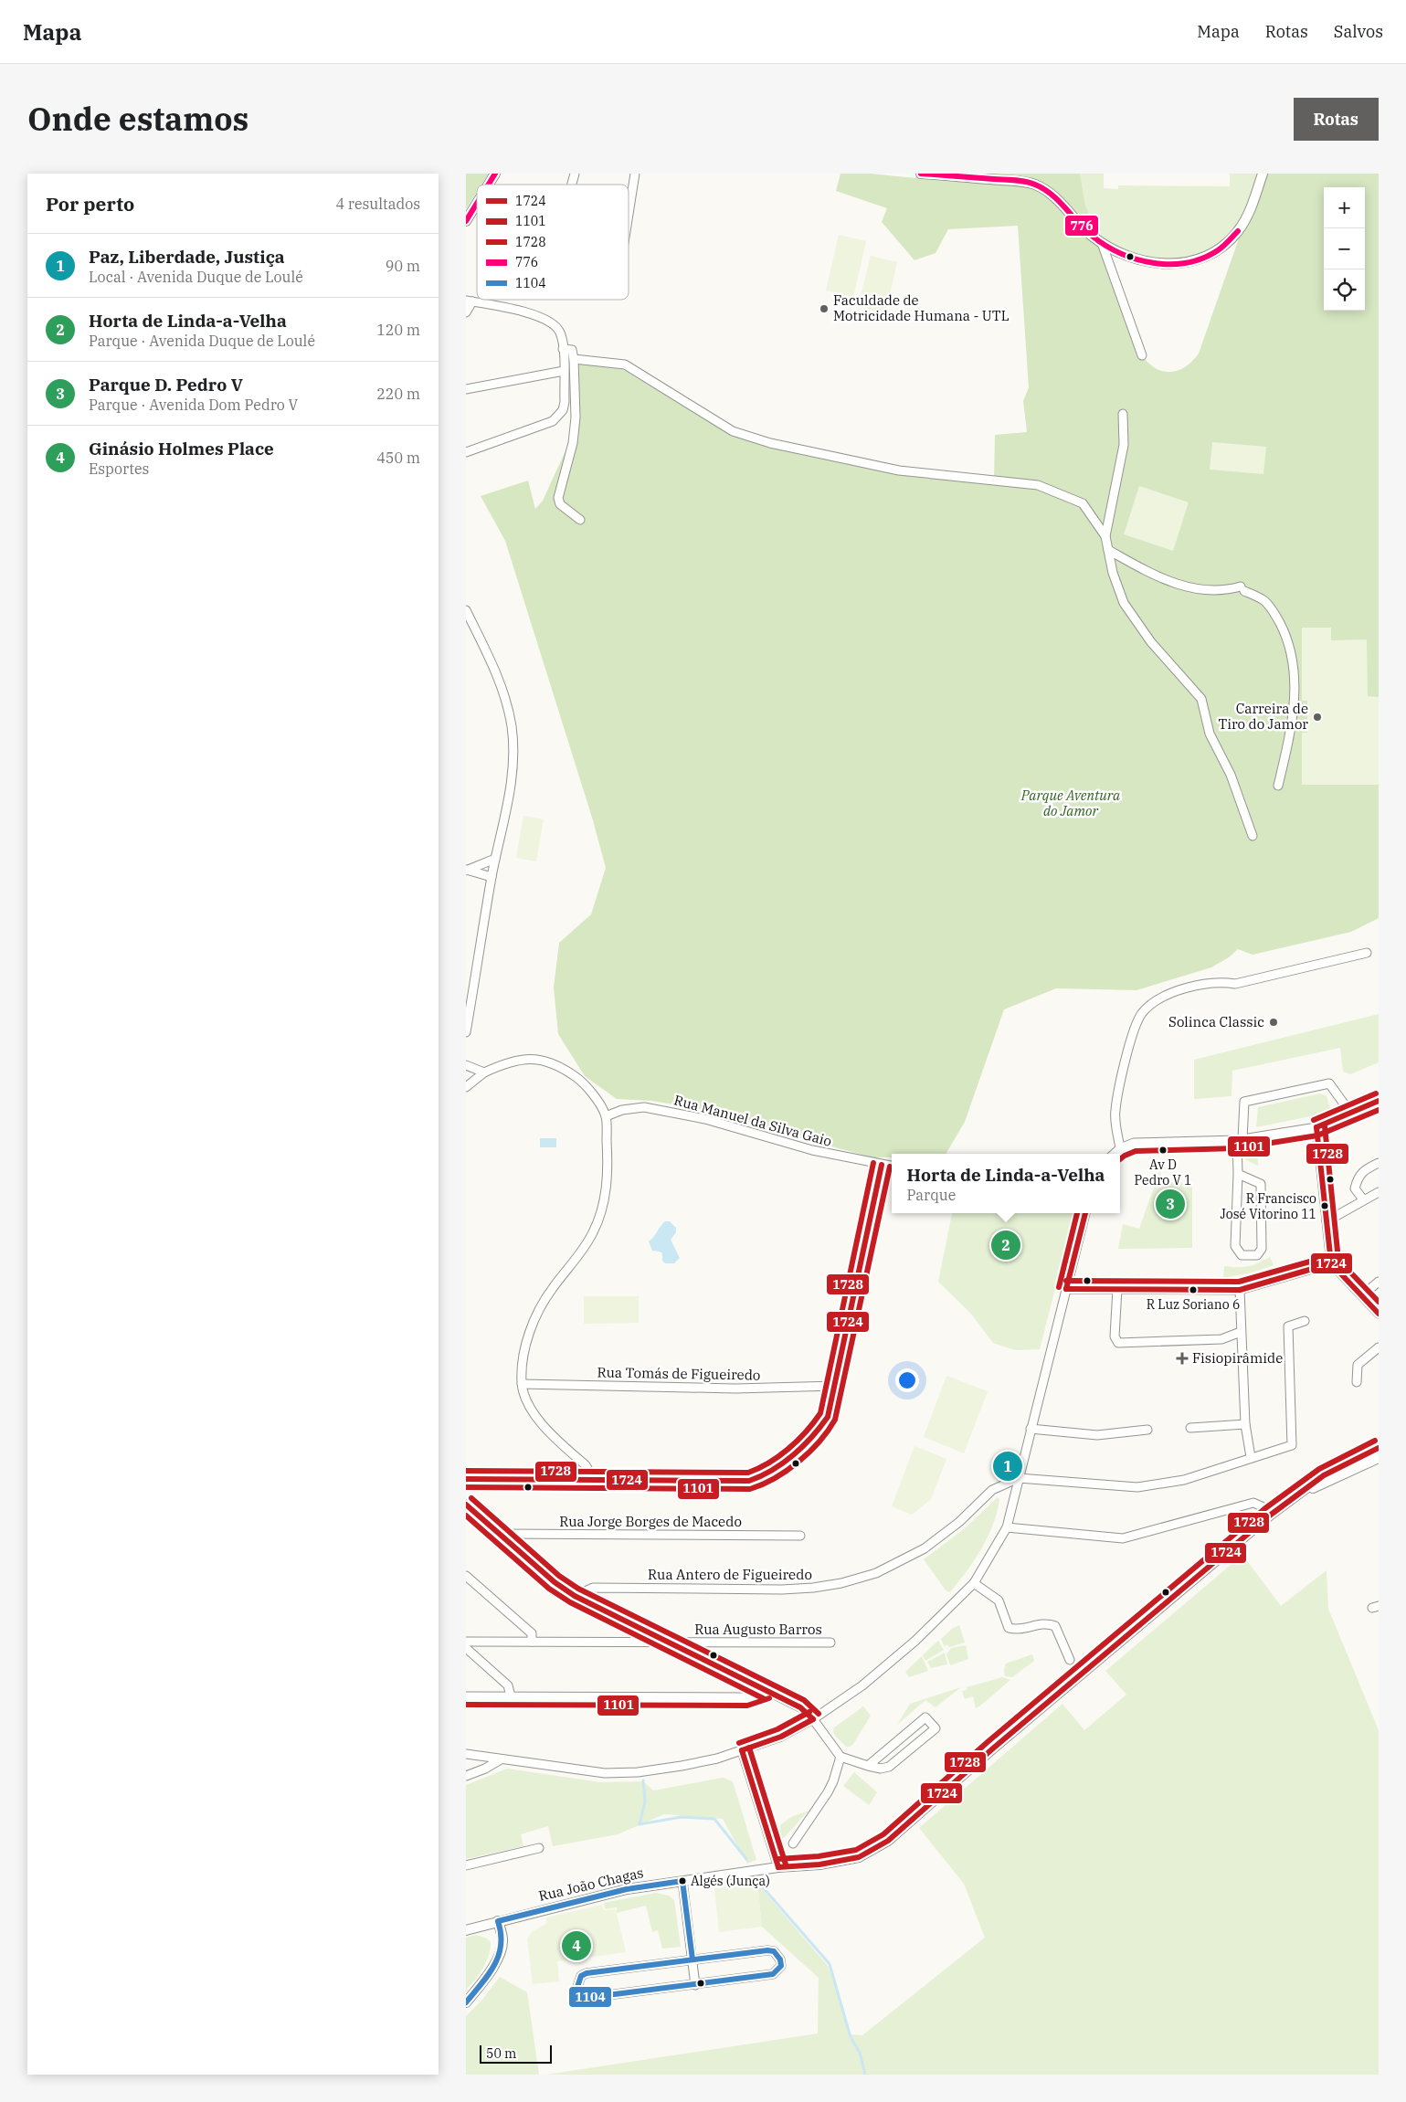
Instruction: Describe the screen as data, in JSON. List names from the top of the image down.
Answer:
{
  "streets": {
    "street": [
      "Rua Manuel da Silva Gaio",
      "Rua Tomás de Figueiredo",
      "Rua Jorge Borges de Macedo",
      "Rua Antero de Figueiredo",
      "Rua Augusto Barros",
      "Rua João Chagas"
    ]
  },
  "parks": ["Parque Aventura do Jamor"],
  "places": {
    "other": [
      "Faculdade de Motricidade Humana - UTL",
      "Carreira de Tiro do Jamor",
      "Solinca Classic",
      "Av D Pedro V 1",
      "R Francisco José Vitorino 11",
      "R Luz Soriano 6",
      "Algés (Junça)"
    ],
    "health": ["Fisiopirâmide"]
  },
  "lines": [
    "transit line 776",
    "transit line 1728",
    "transit line 1724",
    "transit line 1101",
    "transit line 1104"
  ],
  "legend": [
    "1724",
    "1101",
    "1728",
    "776",
    "1104"
  ],
  "scale_bar": "50 m",
  "page": {
    "header": "Mapa",
    "nav": ["Mapa", "Rotas", "Salvos"],
    "title": "Onde estamos",
    "buttons": "Rotas",
    "heading": ["Por perto", "4 resultados"],
    "map_buttons": ["+", "−"],
    "list": [
      {
        "mark": "1",
        "name": "Paz, Liberdade, Justiça",
        "note": "Local · Avenida Duque de Loulé",
        "value": "90 m"
      },
      {
        "mark": "2",
        "name": "Horta de Linda-a-Velha",
        "note": "Parque · Avenida Duque de Loulé",
        "value": "120 m"
      },
      {
        "mark": "3",
        "name": "Parque D. Pedro V",
        "note": "Parque · Avenida Dom Pedro V",
        "value": "220 m"
      },
      {
        "mark": "4",
        "name": "Ginásio Holmes Place",
        "note": "Esportes",
        "value": "450 m"
      }
    ],
    "popup": ["Horta de Linda-a-Velha", "Parque"],
    "pins": [
      "3",
      "2",
      "1",
      "4"
    ],
    "scale": "50 m"
  }
}
